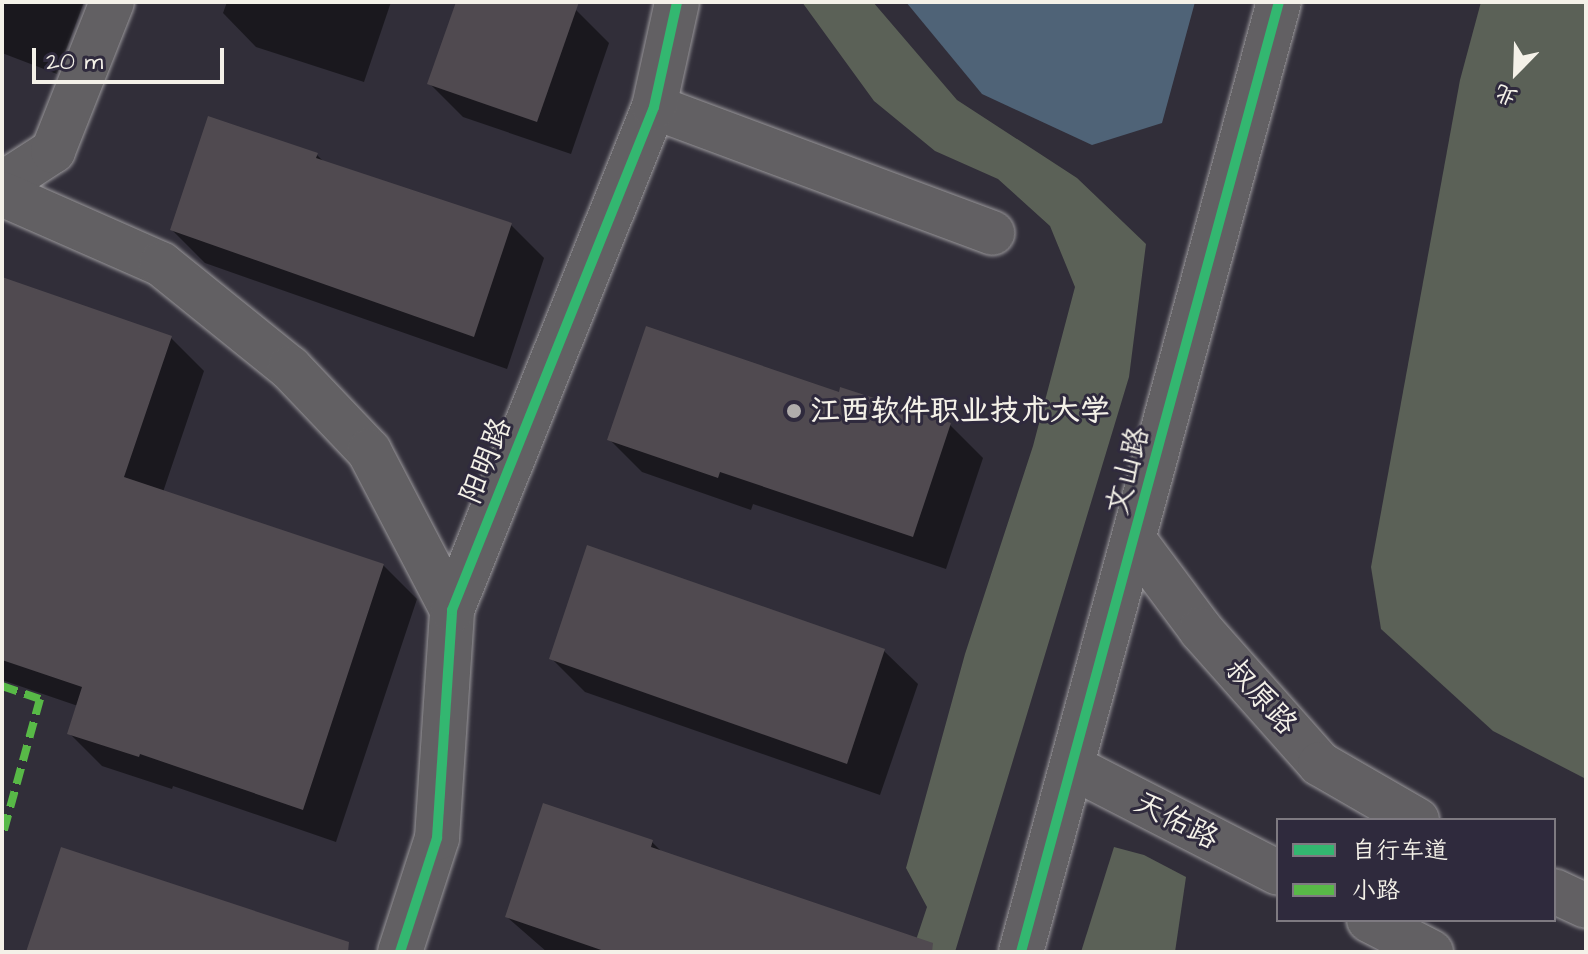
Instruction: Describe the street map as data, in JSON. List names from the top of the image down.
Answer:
{
  "streets": {
    "street": [
      "阳明路",
      "文山路",
      "叔原路",
      "天佑路"
    ]
  },
  "crossings": [
    ["文山路", "叔原路"],
    ["文山路", "天佑路"]
  ],
  "places": ["江西软件职业技术大学"],
  "legend": ["自行车道", "小路"],
  "scale_bar": "20 m",
  "north": "bottom left"
}
